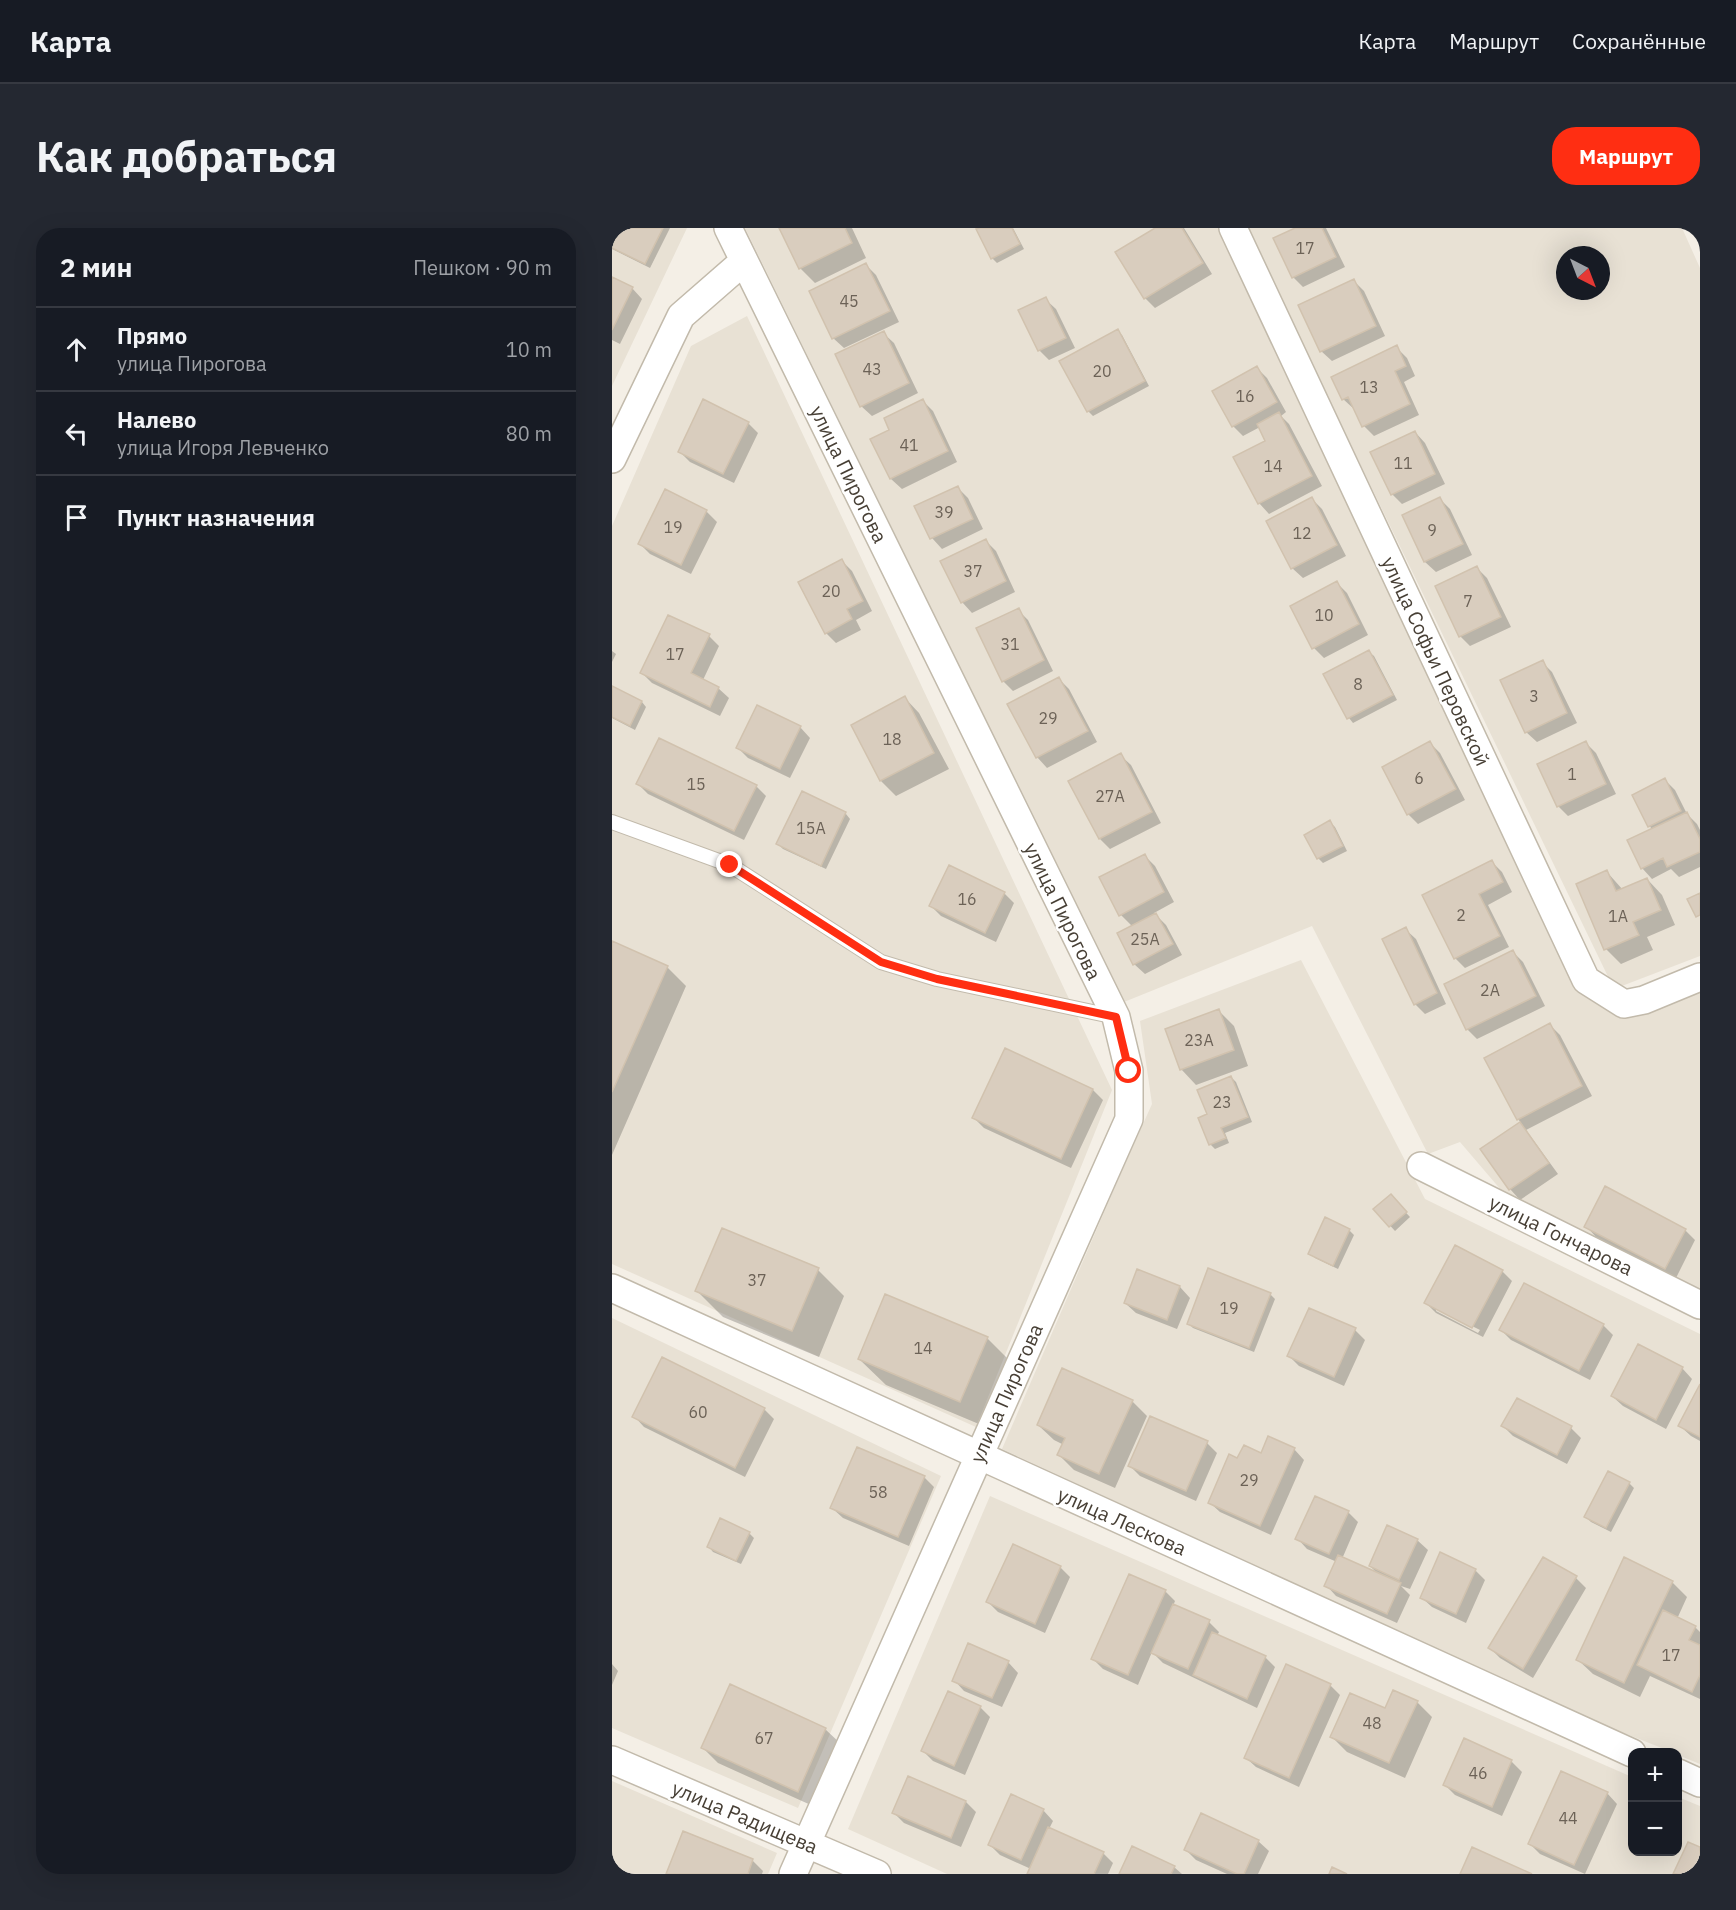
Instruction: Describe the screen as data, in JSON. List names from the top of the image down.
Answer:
{
  "streets": {
    "street": [
      "улица Пирогова",
      "улица Софьи Перовской",
      "улица Гончарова",
      "улица Лескова",
      "улица Радищева"
    ]
  },
  "crossings": [
    ["улица Пирогова", "улица Лескова"],
    ["улица Пирогова", "улица Радищева"]
  ],
  "house_numbers": [
    "17",
    "45",
    "43",
    "20",
    "13",
    "16",
    "41",
    "11",
    "14",
    "39",
    "19",
    "9",
    "12",
    "37",
    "20",
    "7",
    "10",
    "31",
    "17",
    "8",
    "3",
    "29",
    "18",
    "1",
    "6",
    "15",
    "27А",
    "15А",
    "16",
    "2",
    "1А",
    "25А",
    "2А",
    "23А",
    "23",
    "37",
    "19",
    "14",
    "60",
    "29",
    "58",
    "17",
    "48",
    "67",
    "46",
    "44"
  ],
  "north": "bottom right",
  "page": {
    "header": "Карта",
    "nav": ["Карта", "Маршрут", "Сохранённые"],
    "buttons": "Маршрут",
    "title": "Как добраться",
    "heading": ["2 мин", "Пешком · 90 m"],
    "list": [
      ["Прямо", "улица Пирогова", "10 m"],
      ["Налево", "улица Игоря Левченко", "80 m"],
      "Пункт назначения"
    ],
    "map_buttons": ["+", "−"]
  }
}
